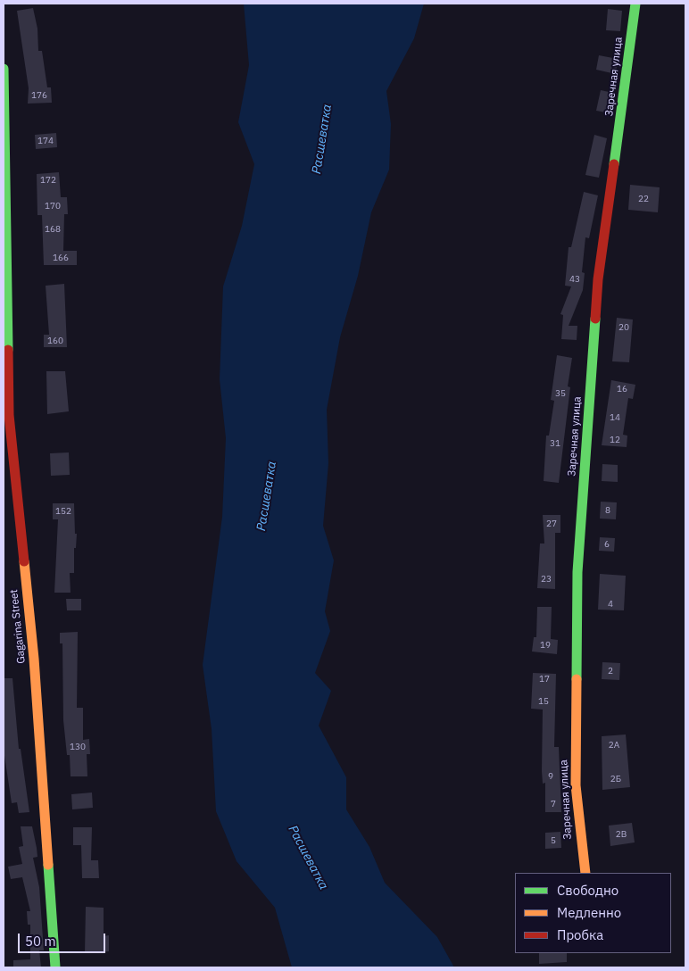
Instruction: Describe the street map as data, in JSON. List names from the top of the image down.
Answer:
{
  "streets": {
    "street": ["Заречная улица", "Gagarina Street"]
  },
  "water": ["Расшеватка"],
  "house_numbers": [
    "176",
    "174",
    "172",
    "22",
    "170",
    "168",
    "166",
    "43",
    "20",
    "160",
    "16",
    "35",
    "14",
    "12",
    "31",
    "8",
    "152",
    "27",
    "6",
    "23",
    "4",
    "19",
    "2",
    "17",
    "15",
    "2А",
    "130",
    "9",
    "2Б",
    "7",
    "2В",
    "5"
  ],
  "legend": ["Свободно", "Медленно", "Пробка"],
  "scale_bar": "50 m"
}
